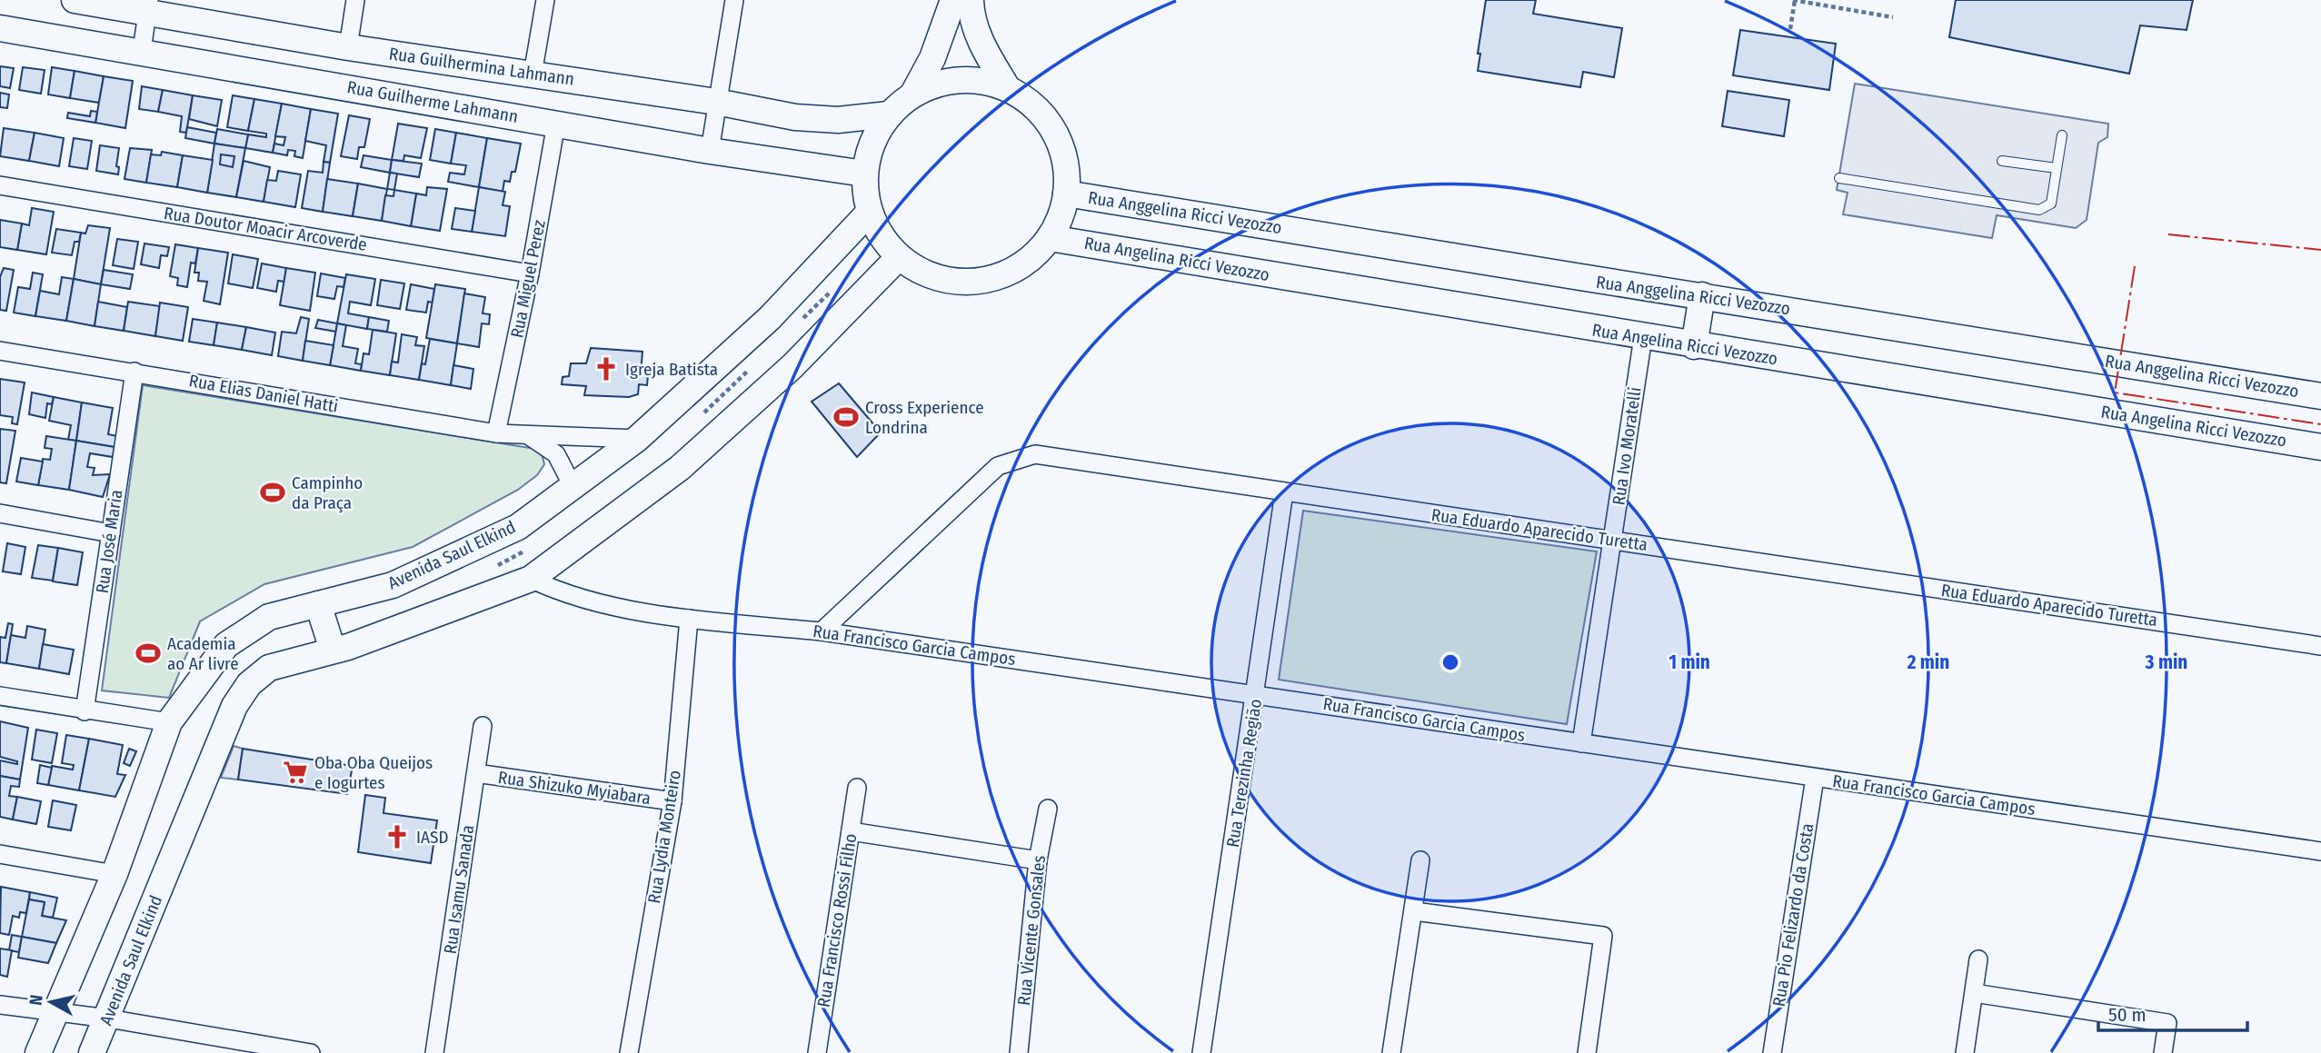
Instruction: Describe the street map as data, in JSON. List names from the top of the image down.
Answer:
{
  "streets": {
    "main road": [
      "Rua Guilhermina Lahmann",
      "Rua Guilherme Lahmann",
      "Rua Anggelina Ricci Vezozzo",
      "Rua Angelina Ricci Vezozzo",
      "Avenida Saul Elkind"
    ],
    "street": [
      "Rua Doutor Moacir Arcoverde",
      "Rua Miguel Perez",
      "Rua Elias Daniel Hatti",
      "Rua Ivo Moratelli",
      "Rua Eduardo Aparecido Turetta",
      "Rua José Maria",
      "Rua Francisco Garcia Campos",
      "Rua Terezinha Região",
      "Rua Shizuko Myiabara",
      "Rua Lydia Monteiro",
      "Rua Isamu Sanada",
      "Rua Pio Felizardo da Costa",
      "Rua Francisco Rossi Filho",
      "Rua Vicente Gonsales"
    ]
  },
  "crossings": [
    ["Rua Guilhermina Lahmann", "Rua Guilherme Lahmann"],
    ["Rua Guilhermina Lahmann", "Rua Anggelina Ricci Vezozzo"],
    ["Rua Guilhermina Lahmann", "Rua Angelina Ricci Vezozzo"],
    ["Rua Guilhermina Lahmann", "Avenida Saul Elkind"],
    ["Rua Guilherme Lahmann", "Rua Anggelina Ricci Vezozzo"],
    ["Rua Guilherme Lahmann", "Rua Angelina Ricci Vezozzo"],
    ["Rua Guilherme Lahmann", "Rua Miguel Perez"],
    ["Rua Guilherme Lahmann", "Avenida Saul Elkind"],
    ["Rua Anggelina Ricci Vezozzo", "Rua Angelina Ricci Vezozzo"],
    ["Rua Anggelina Ricci Vezozzo", "Avenida Saul Elkind"],
    ["Rua Doutor Moacir Arcoverde", "Rua Miguel Perez"],
    ["Rua Angelina Ricci Vezozzo", "Rua Ivo Moratelli"],
    ["Rua Angelina Ricci Vezozzo", "Avenida Saul Elkind"],
    ["Rua Miguel Perez", "Rua Elias Daniel Hatti"],
    ["Rua Elias Daniel Hatti", "Rua José Maria"],
    ["Rua Elias Daniel Hatti", "Avenida Saul Elkind"],
    ["Rua Ivo Moratelli", "Rua Eduardo Aparecido Turetta"],
    ["Rua Ivo Moratelli", "Rua Francisco Garcia Campos"],
    ["Rua Eduardo Aparecido Turetta", "Rua Francisco Garcia Campos"],
    ["Rua Eduardo Aparecido Turetta", "Rua Terezinha Região"],
    ["Avenida Saul Elkind", "Rua Francisco Garcia Campos"],
    ["Rua Francisco Garcia Campos", "Rua Terezinha Região"],
    ["Rua Francisco Garcia Campos", "Rua Lydia Monteiro"],
    ["Rua Francisco Garcia Campos", "Rua Pio Felizardo da Costa"],
    ["Rua Shizuko Myiabara", "Rua Lydia Monteiro"],
    ["Rua Shizuko Myiabara", "Rua Isamu Sanada"]
  ],
  "places": {
    "church": ["Igreja Batista", "IASD"],
    "sports": ["Cross Experience Londrina", "Campinho da Praça", "Academia ao Ar livre"],
    "supermarket": ["Oba Oba Queijos e Iogurtes"]
  },
  "scale_bar": "50 m",
  "north": "left",
  "rings": ["1 min", "2 min", "3 min"]
}
